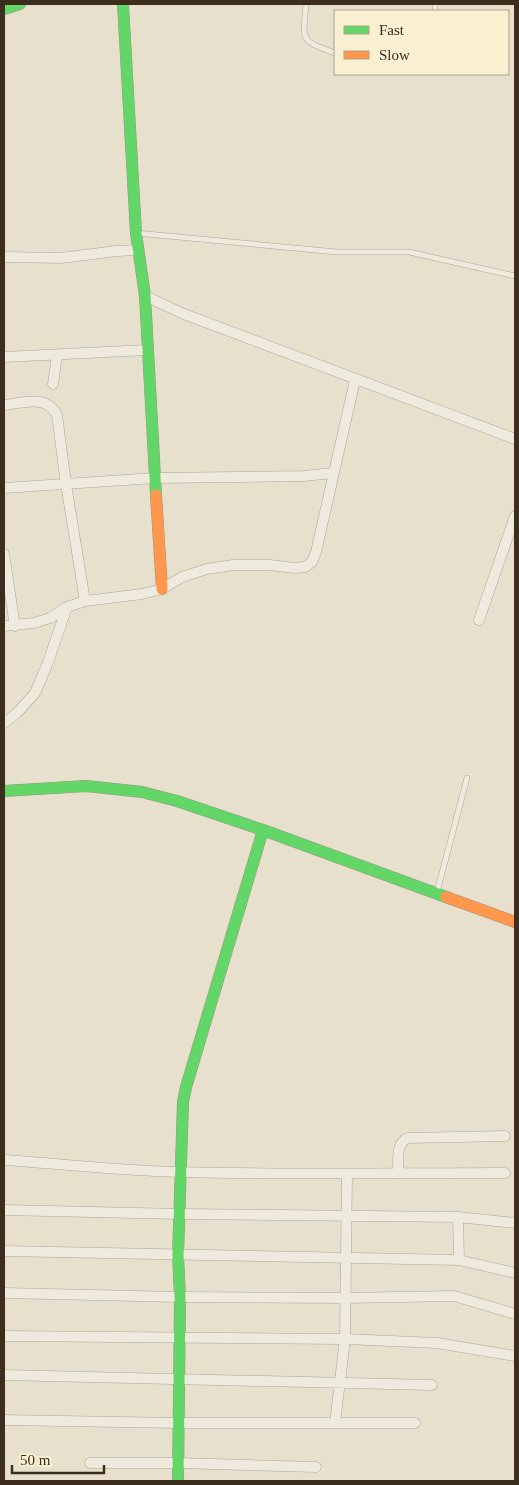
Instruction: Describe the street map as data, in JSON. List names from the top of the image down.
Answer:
{
  "legend": ["Fast", "Slow"],
  "scale_bar": "50 m"
}
